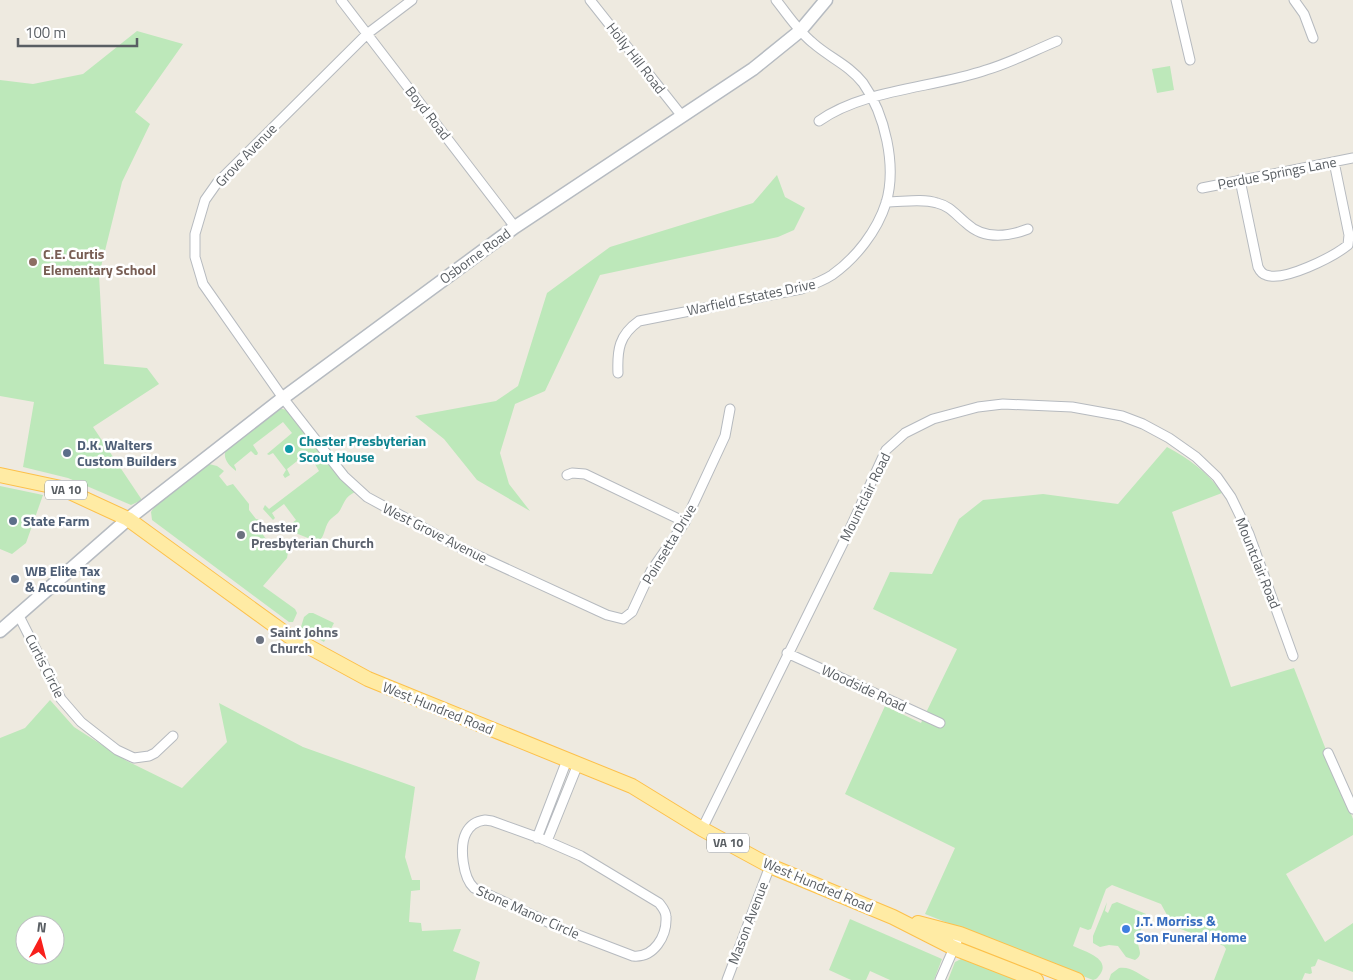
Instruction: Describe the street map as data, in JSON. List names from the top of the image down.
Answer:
{
  "streets": {
    "main road": ["VA 10", "West Hundred Road"],
    "street": [
      "Holly Hill Road",
      "Boyd Road",
      "Grove Avenue",
      "Perdue Springs Lane",
      "Osborne Road",
      "Warfield Estates Drive",
      "Mountclair Road",
      "West Grove Avenue",
      "Poinsetta Drive",
      "Curtis Circle",
      "Woodside Road",
      "Stone Manor Circle",
      "Mason Avenue"
    ]
  },
  "crossings": [
    ["Holly Hill Road", "Osborne Road"],
    ["Boyd Road", "Grove Avenue"],
    ["Boyd Road", "Osborne Road"],
    ["Grove Avenue", "Osborne Road"],
    ["Grove Avenue", "West Grove Avenue"],
    ["Osborne Road", "Warfield Estates Drive"],
    ["Osborne Road", "West Grove Avenue"],
    ["Osborne Road", "Curtis Circle"],
    ["Osborne Road", "West Hundred Road"],
    ["Mountclair Road", "Woodside Road"],
    ["Mountclair Road", "West Hundred Road"],
    ["West Grove Avenue", "Poinsetta Drive"],
    ["West Hundred Road", "Mason Avenue"]
  ],
  "places": [
    "C.E. Curtis Elementary School",
    "Chester Presbyterian Scout House",
    "D.K. Walters Custom Builders",
    "State Farm",
    "Chester Presbyterian Church",
    "WB Elite Tax & Accounting",
    "Saint Johns Church",
    "J.T. Morriss & Son Funeral Home"
  ],
  "scale_bar": "100 m",
  "north": "top"
}
